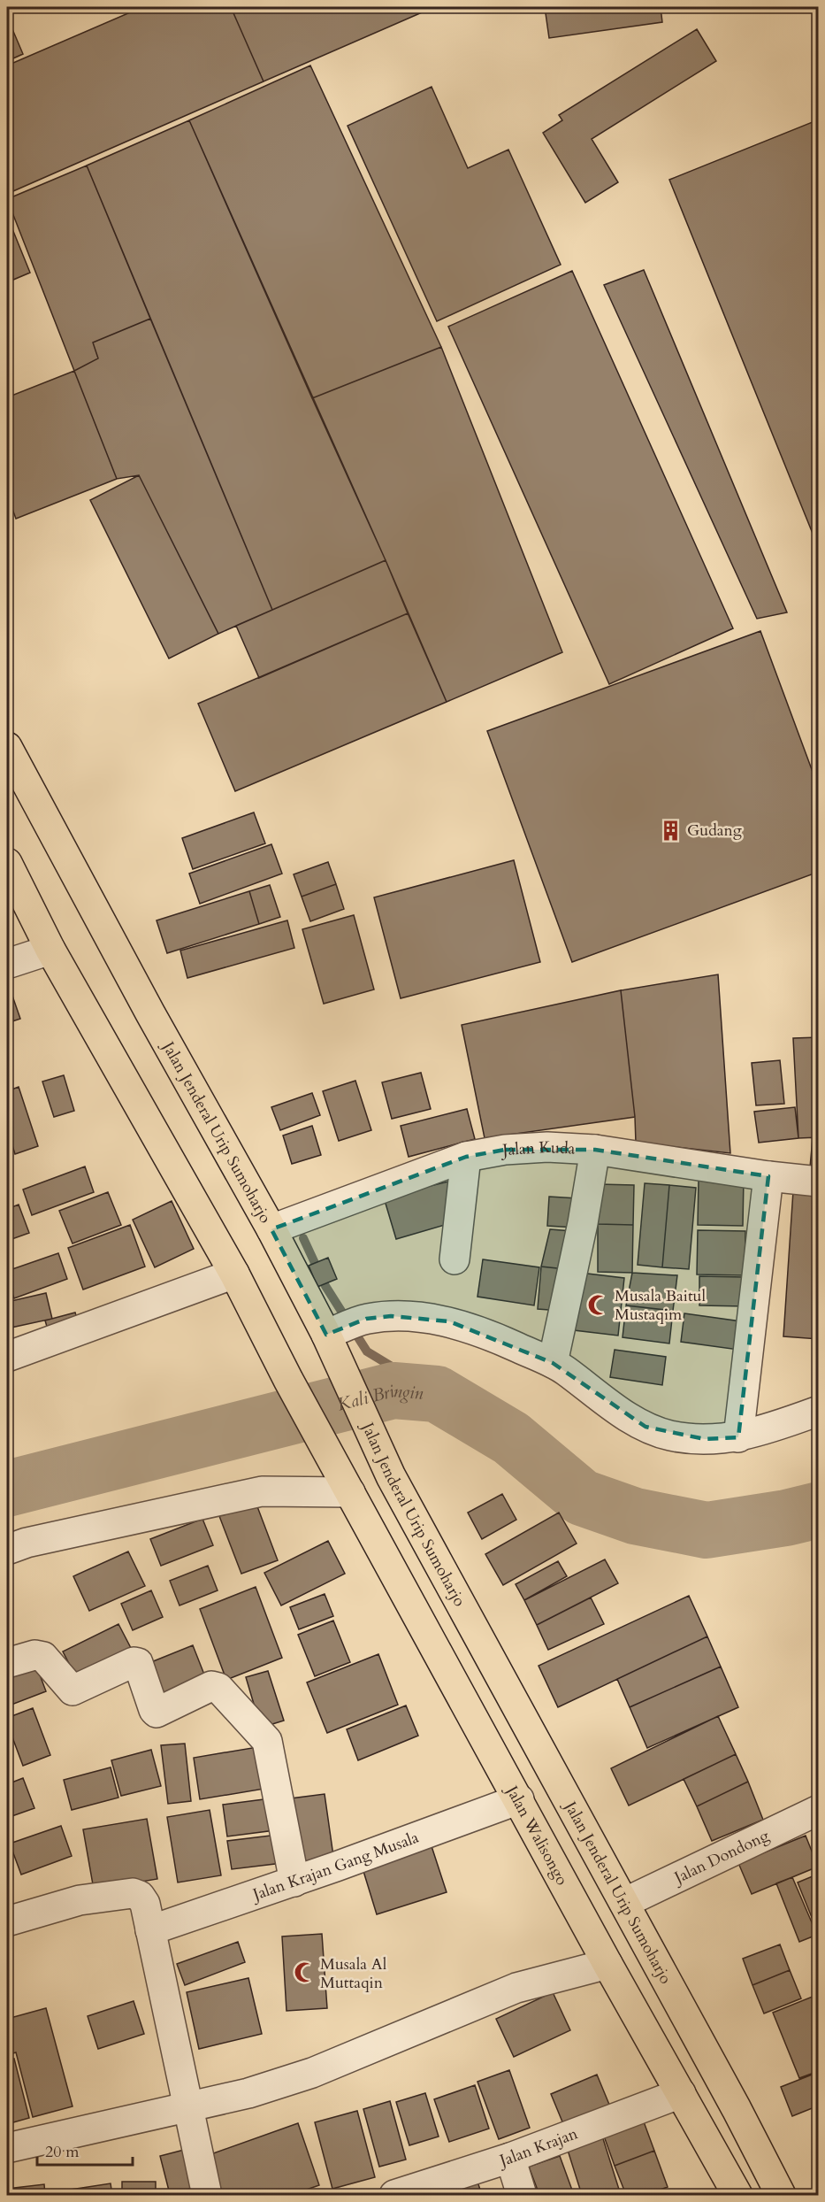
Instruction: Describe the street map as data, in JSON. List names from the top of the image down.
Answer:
{
  "streets": {
    "highway": ["Jalan Jenderal Urip Sumoharjo", "Jalan Walisongo"],
    "street": [
      "Jalan Kuda",
      "Jalan Dondong",
      "Jalan Krajan Gang Musala",
      "Jalan Krajan"
    ]
  },
  "crossings": [
    ["Jalan Jenderal Urip Sumoharjo", "Jalan Kuda"],
    ["Jalan Jenderal Urip Sumoharjo", "Jalan Dondong"],
    ["Jalan Walisongo", "Jalan Krajan Gang Musala"],
    ["Jalan Walisongo", "Jalan Krajan"]
  ],
  "water": ["Kali Bringin"],
  "places": {
    "building": ["Gudang"],
    "mosque": ["Musala Baitul Mustaqim", "Musala Al Muttaqin"]
  },
  "scale_bar": "20 m"
}
